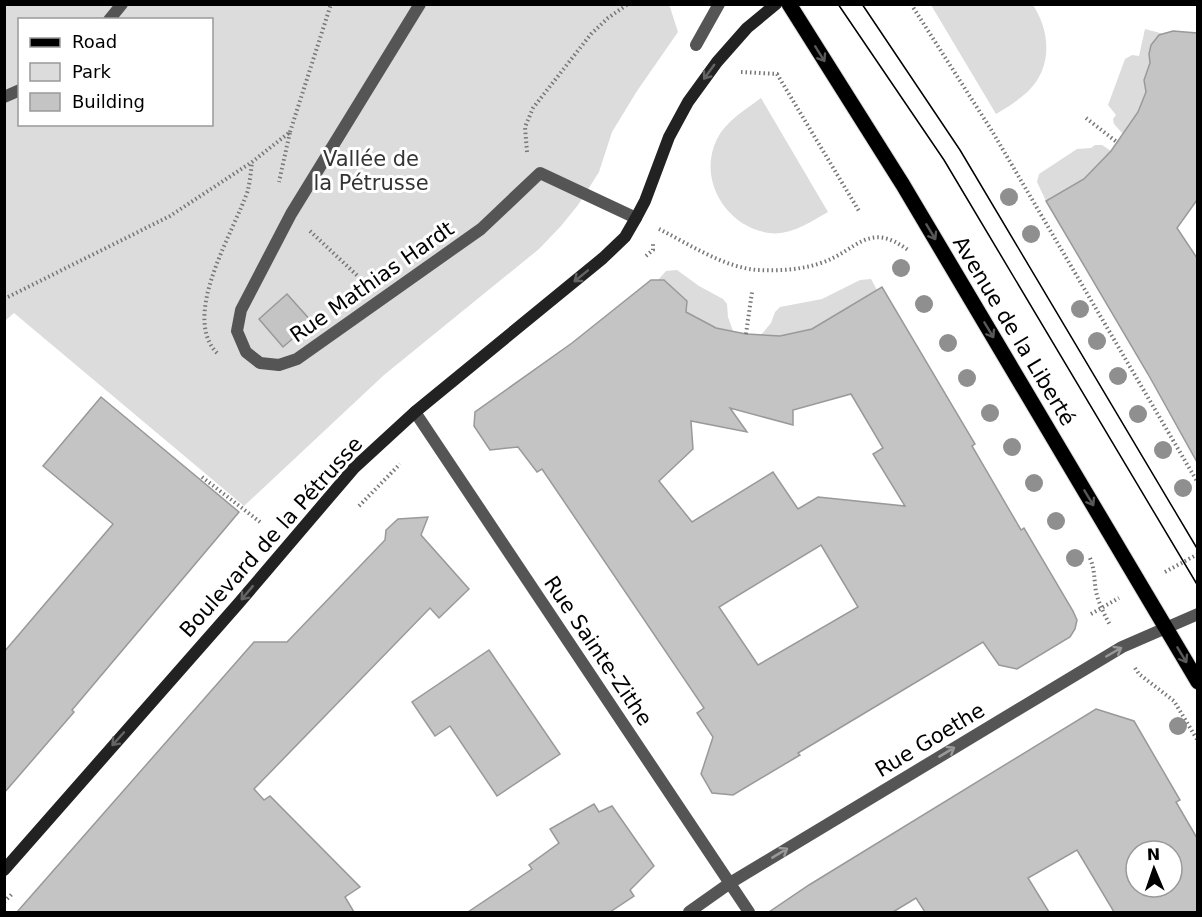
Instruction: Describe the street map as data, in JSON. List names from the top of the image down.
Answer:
{
  "streets": {
    "main road": ["Avenue de la Liberté", "Boulevard de la Pétrusse"],
    "street": ["Rue Mathias Hardt", "Rue Sainte-Zithe", "Rue Goethe"]
  },
  "crossings": [
    ["Avenue de la Liberté", "Rue Goethe"],
    ["Boulevard de la Pétrusse", "Rue Sainte-Zithe"],
    ["Rue Sainte-Zithe", "Rue Goethe"]
  ],
  "one_way": ["Avenue de la Liberté", "Boulevard de la Pétrusse", "Rue Goethe"],
  "parks": ["Vallée de la Pétrusse"],
  "legend": ["Road", "Park", "Building"],
  "north": "top"
}
